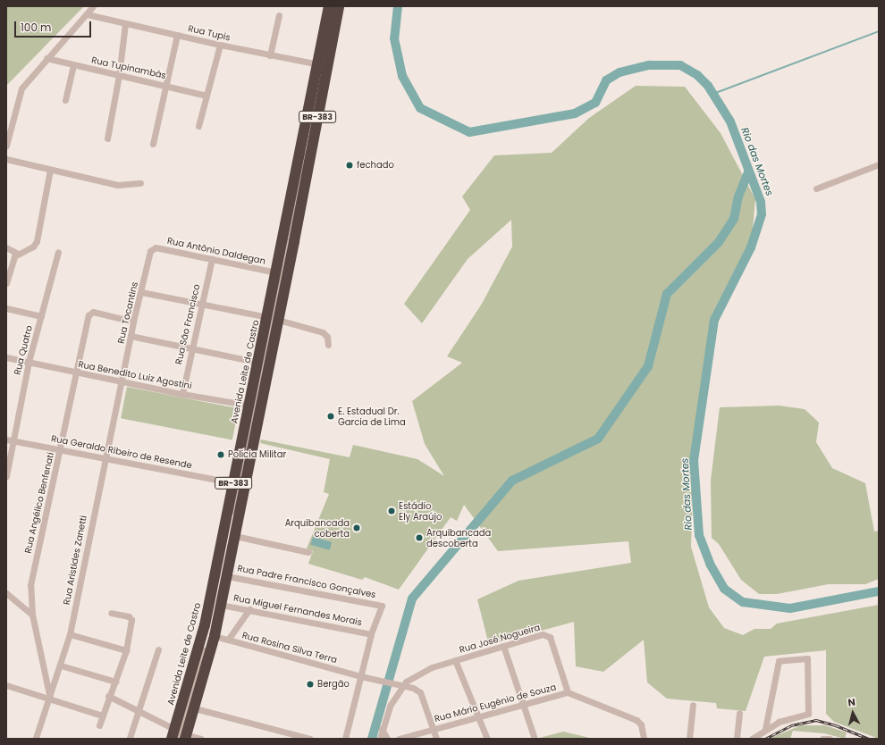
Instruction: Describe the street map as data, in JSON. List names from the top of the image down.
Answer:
{
  "streets": {
    "highway": ["BR-383", "Avenida Leite de Castro"],
    "street": [
      "Rua Tupis",
      "Rua Tupinambás",
      "Rua Antônio Daldegan",
      "Rua Tocantins",
      "Rua São Francisco",
      "Rua Quatro",
      "Rua Benedito Luiz Agostini",
      "Rua Geraldo Ribeiro de Resende",
      "Rua Angélico Benfenati",
      "Rua Aristides Zanetti",
      "Rua Padre Francisco Gonçalves",
      "Rua Miguel Fernandes Morais",
      "Rua José Nogueira",
      "Rua Rosina Silva Terra",
      "Rua Mário Eugênio de Souza"
    ]
  },
  "crossings": [
    ["Rua Tupis", "Avenida Leite de Castro"],
    ["Rua Antônio Daldegan", "Rua Tocantins"],
    ["Rua Antônio Daldegan", "Rua São Francisco"],
    ["Rua Antônio Daldegan", "Avenida Leite de Castro"],
    ["Rua Tocantins", "Rua Benedito Luiz Agostini"],
    ["Rua Tocantins", "Rua Angélico Benfenati"],
    ["Rua Tocantins", "Rua Aristides Zanetti"],
    ["Rua São Francisco", "Rua Benedito Luiz Agostini"],
    ["Rua Quatro", "Rua Benedito Luiz Agostini"],
    ["Rua Quatro", "Rua Geraldo Ribeiro de Resende"],
    ["Avenida Leite de Castro", "Rua Benedito Luiz Agostini"],
    ["Avenida Leite de Castro", "Rua Geraldo Ribeiro de Resende"],
    ["Avenida Leite de Castro", "Rua Padre Francisco Gonçalves"],
    ["Avenida Leite de Castro", "Rua Miguel Fernandes Morais"],
    ["Avenida Leite de Castro", "Rua Rosina Silva Terra"],
    ["Rua Benedito Luiz Agostini", "Rua Angélico Benfenati"],
    ["Rua Benedito Luiz Agostini", "Rua Aristides Zanetti"],
    ["Rua Geraldo Ribeiro de Resende", "Rua Angélico Benfenati"],
    ["Rua Geraldo Ribeiro de Resende", "Rua Aristides Zanetti"],
    ["Rua Angélico Benfenati", "Rua Aristides Zanetti"],
    ["Rua Padre Francisco Gonçalves", "Rua Miguel Fernandes Morais"],
    ["Rua José Nogueira", "Rua Rosina Silva Terra"],
    ["Rua José Nogueira", "Rua Mário Eugênio de Souza"],
    ["Rua Rosina Silva Terra", "Rua Mário Eugênio de Souza"]
  ],
  "water": ["Rio das Mortes"],
  "places": [
    "fechado",
    "E. Estadual Dr. Garcia de Lima",
    "Polícia Militar",
    "Estádio Ely Araújo",
    "Arquibancada coberta",
    "Arquibancada descoberta",
    "Bergão"
  ],
  "scale_bar": "100 m",
  "north": "top"
}
